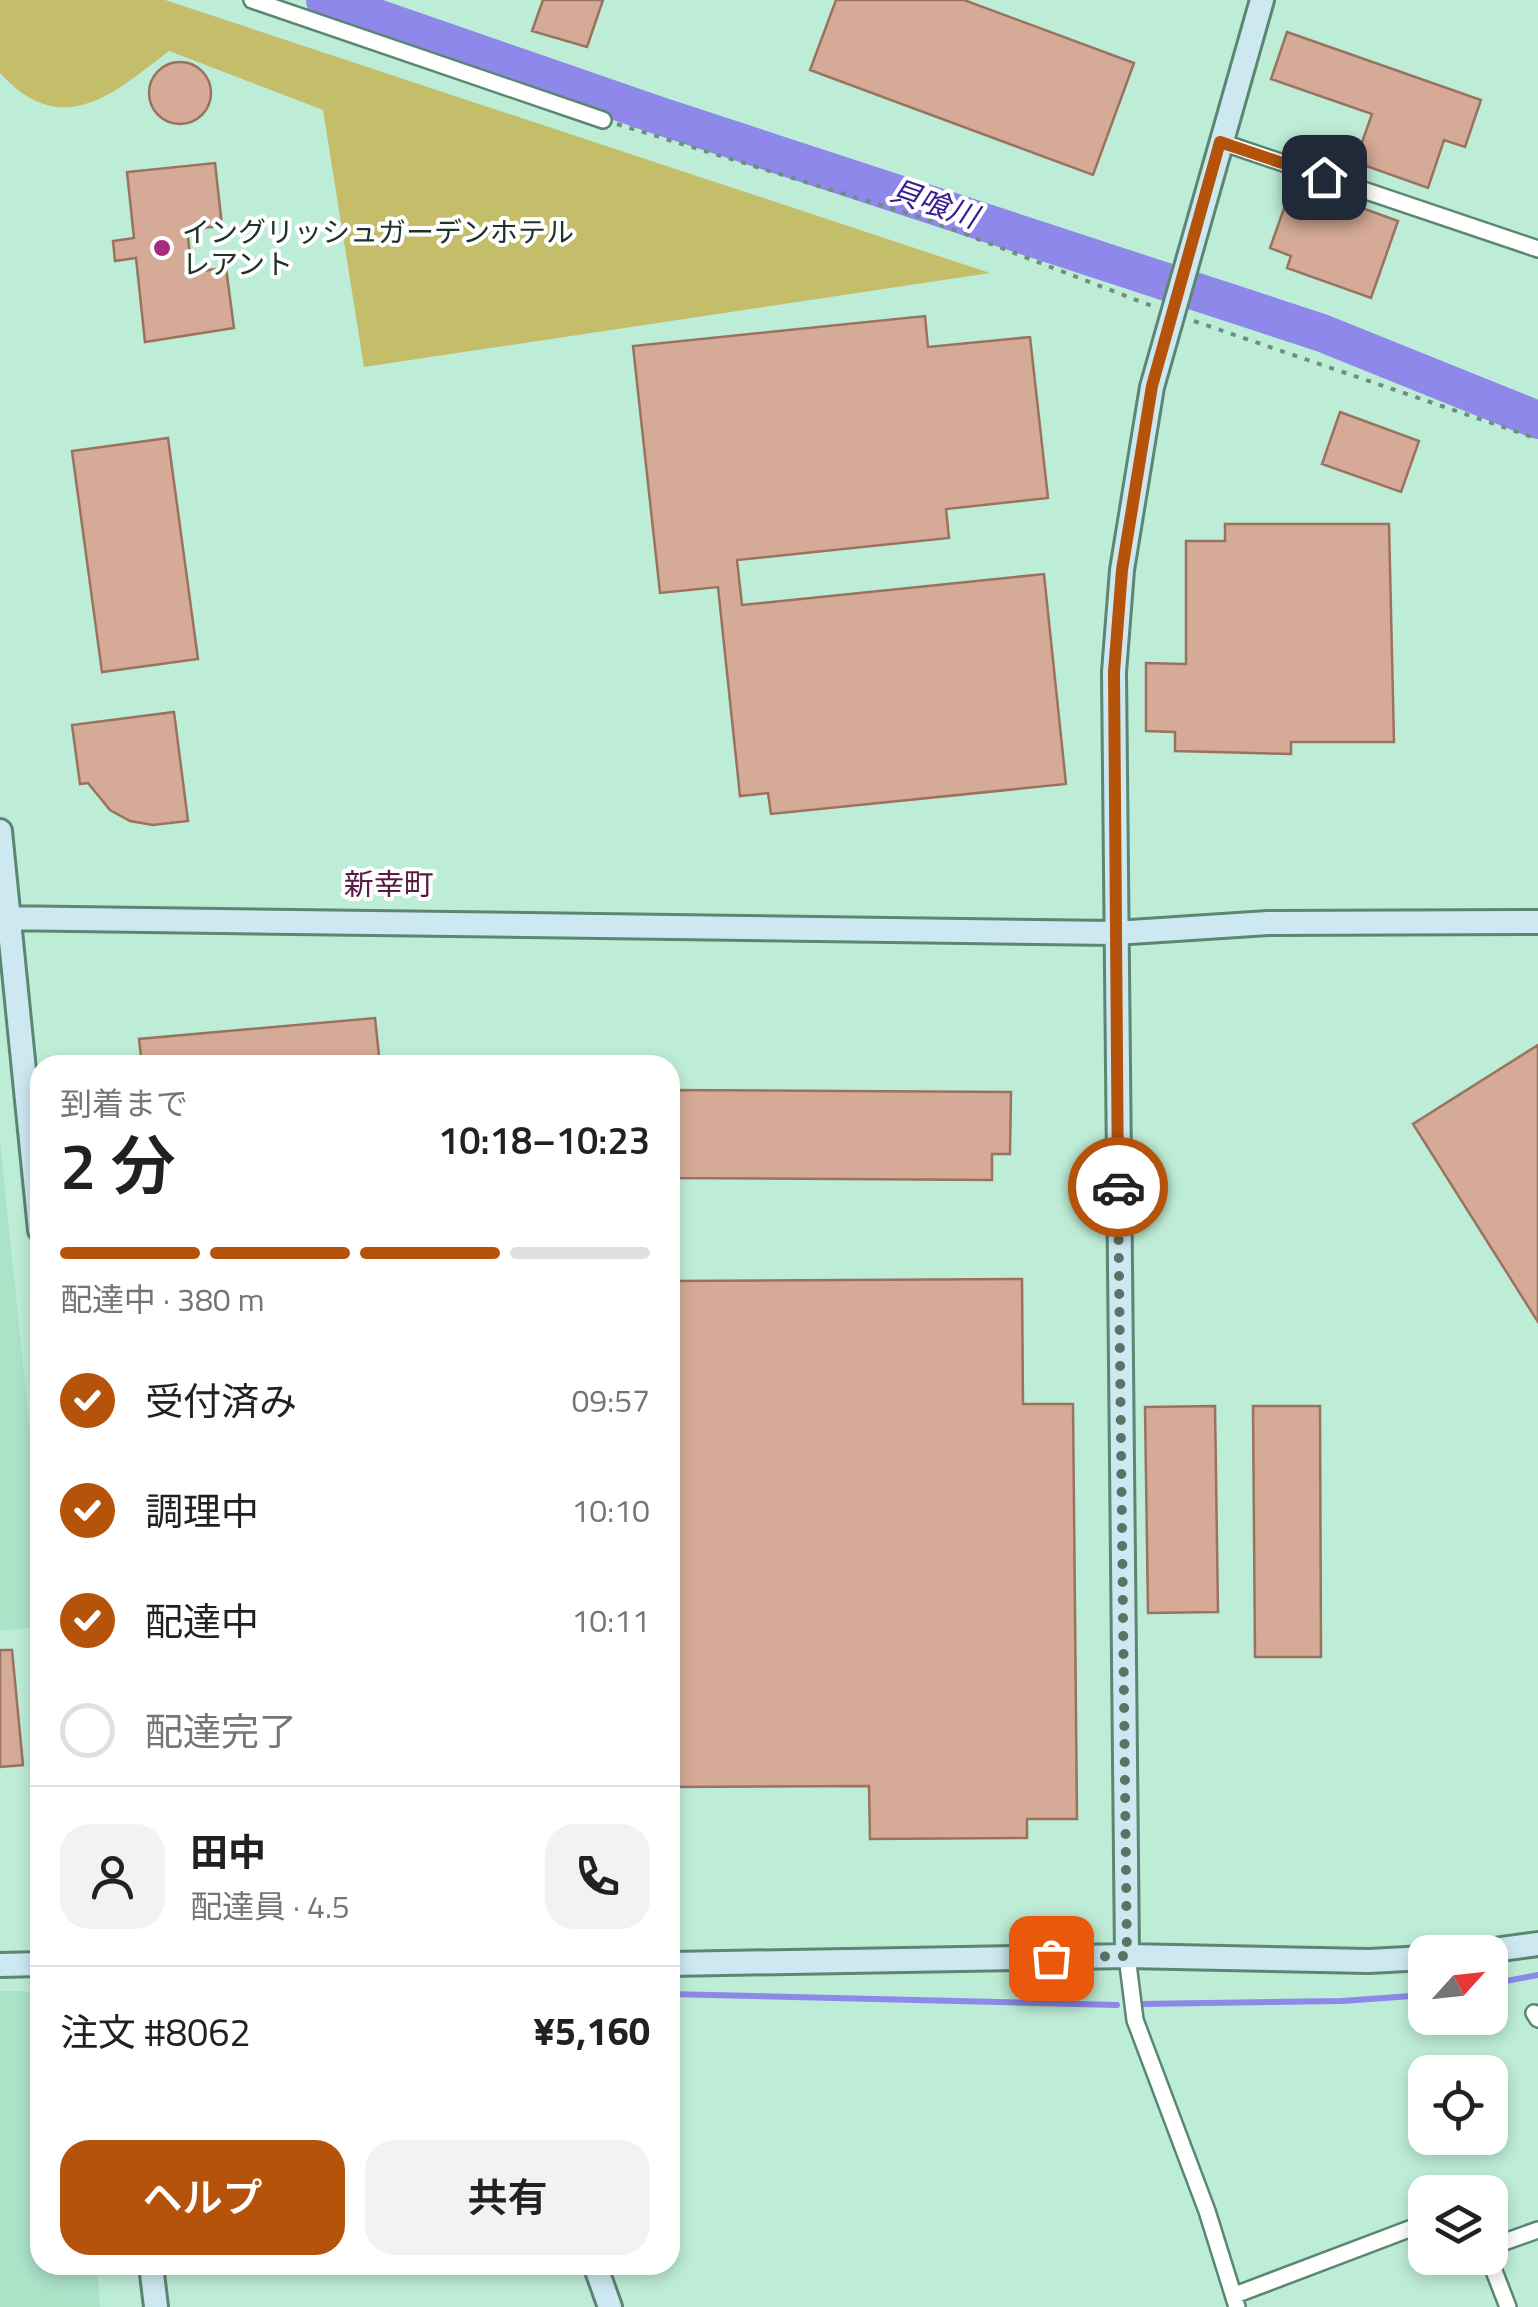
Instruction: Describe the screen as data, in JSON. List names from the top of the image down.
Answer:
{
  "districts": ["新幸町"],
  "water": ["貝喰川"],
  "places": ["イングリッシュガーデンホテル レアント"],
  "north": "top right",
  "page": {
    "heading": ["2 分", "到着まで", "10:18–10:23"],
    "panel": [
      "田中",
      "配達員 · 4.5",
      "注文 #8062",
      "¥5,160"
    ],
    "bar": "配達中 · 380 m",
    "list": [
      ["受付済み", "09:57"],
      ["調理中", "10:10"],
      ["配達中", "10:11"],
      "配達完了"
    ],
    "buttons": ["ヘルプ", "共有"]
  }
}
